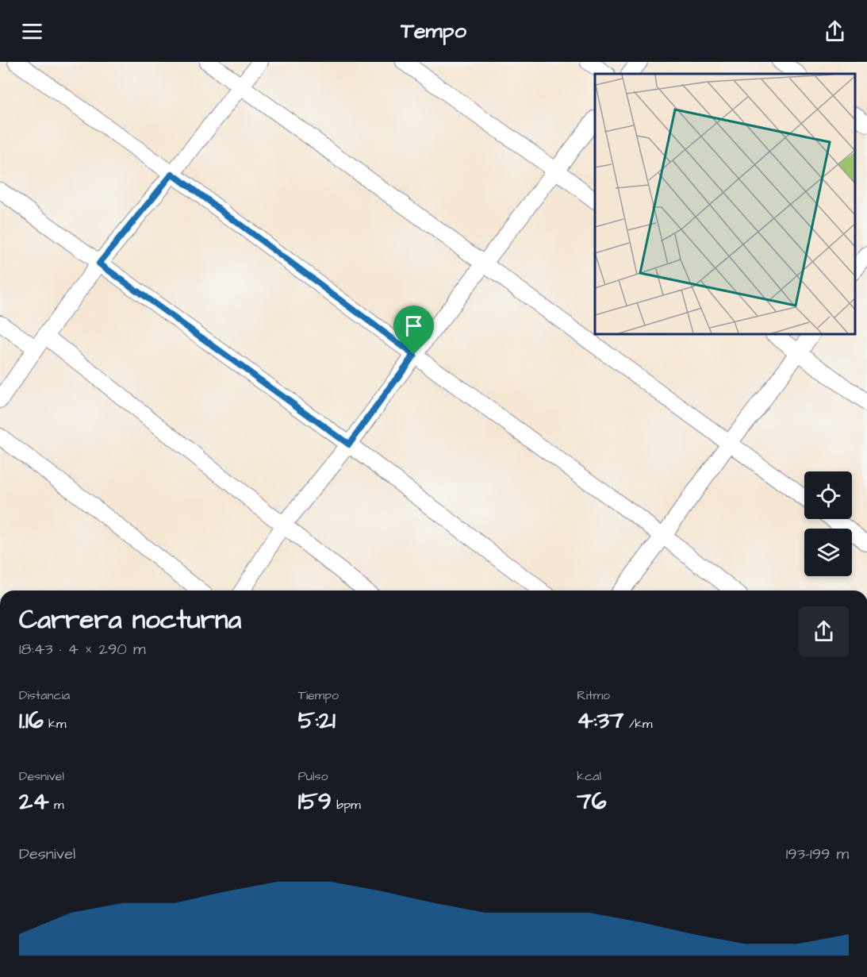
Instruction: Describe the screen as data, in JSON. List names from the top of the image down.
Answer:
{
  "page": {
    "header": "Tempo",
    "heading": ["Carrera nocturna", "18:43 · 4 × 290 m"],
    "stats": [
      ["Distancia", "1.16 km"],
      ["Tiempo", "5:21"],
      ["Ritmo", "4:37 /km"],
      ["Desnivel", "24 m"],
      ["Pulso", "159 bpm"],
      ["kcal", "76"]
    ],
    "chart": ["Desnivel", "193–199 m"]
  }
}
